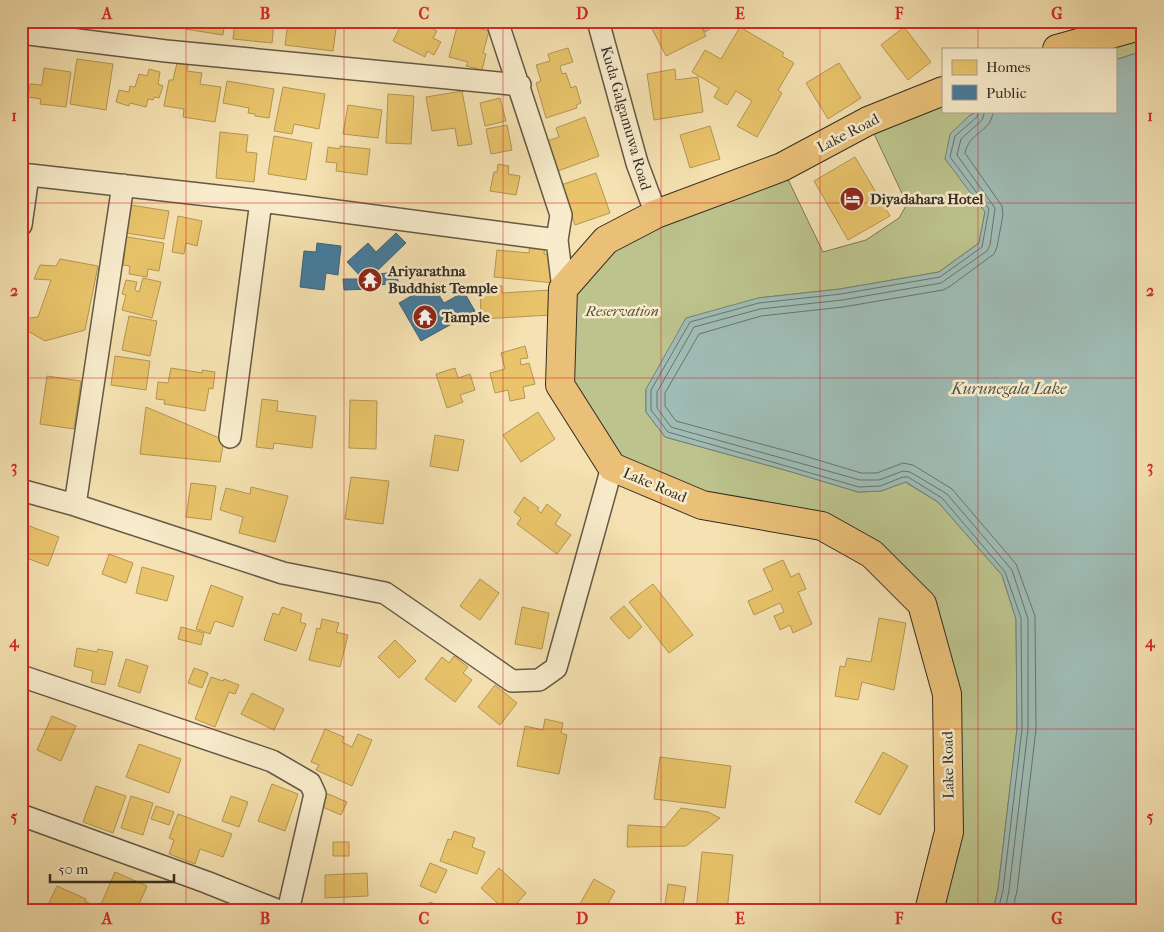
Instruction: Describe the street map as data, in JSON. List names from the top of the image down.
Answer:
{
  "streets": {
    "main road": ["Lake Road"],
    "street": ["Kuda Galgamuwa Road"]
  },
  "crossings": [
    ["Kuda Galgamuwa Road", "Lake Road"]
  ],
  "water": ["Kurunegala Lake"],
  "parks": ["Reservation"],
  "places": {
    "hotel": ["Diyadahara Hotel"],
    "temple": ["Ariyarathna Buddhist Temple", "Tample"]
  },
  "legend": ["Homes", "Public"],
  "scale_bar": "50 m",
  "grid": {
    "columns": [
      "A",
      "B",
      "C",
      "D",
      "E",
      "F",
      "G"
    ],
    "rows": [
      "1",
      "2",
      "3",
      "4",
      "5"
    ]
  }
}
